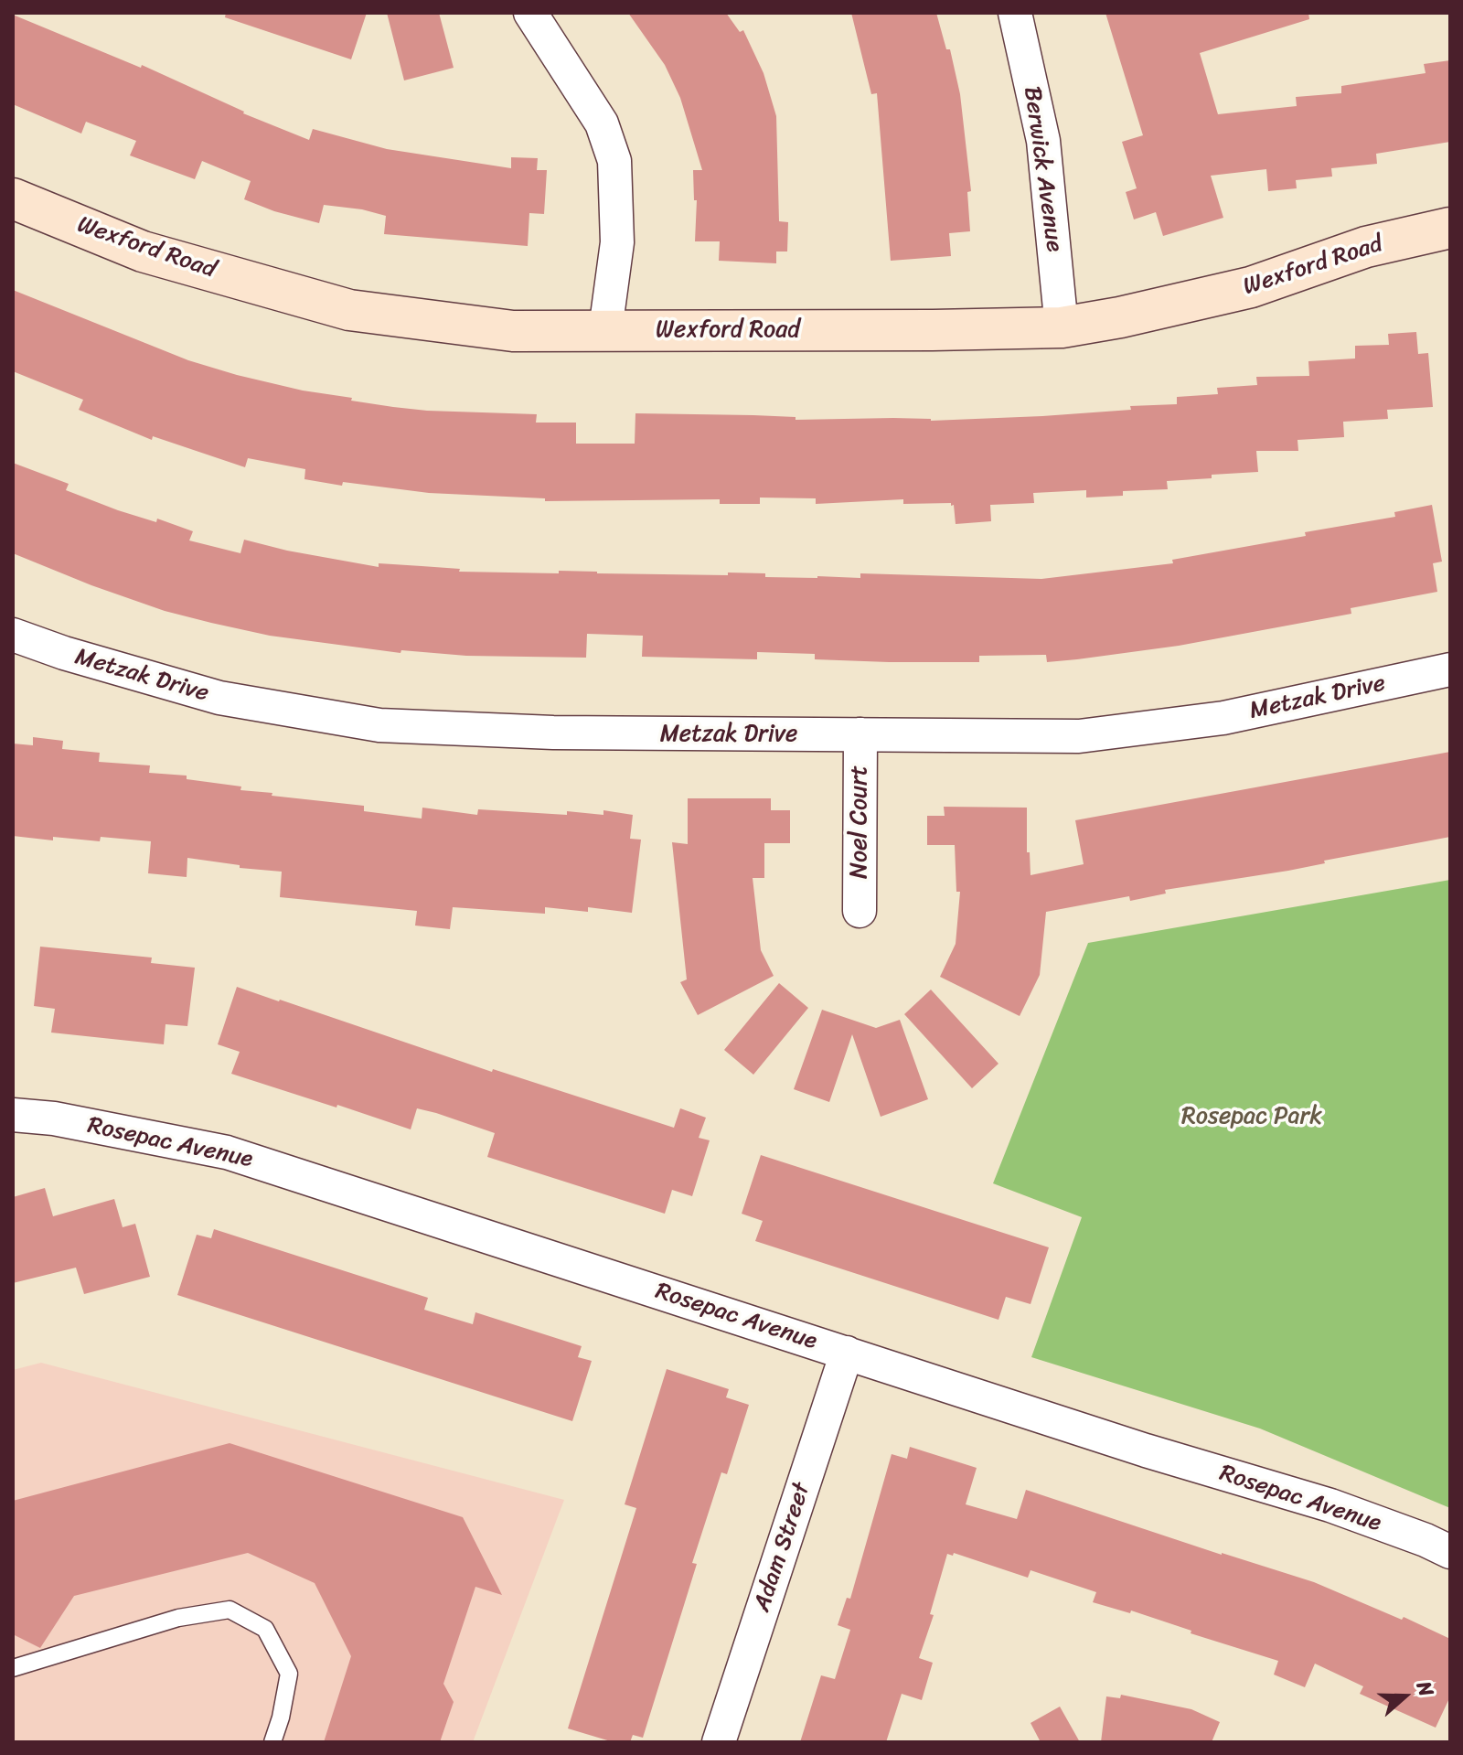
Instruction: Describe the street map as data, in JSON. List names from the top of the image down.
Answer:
{
  "streets": {
    "street": [
      "Berwick Avenue",
      "Wexford Road",
      "Metzak Drive",
      "Noel Court",
      "Rosepac Avenue",
      "Adam Street"
    ]
  },
  "crossings": [
    ["Berwick Avenue", "Wexford Road"],
    ["Metzak Drive", "Noel Court"],
    ["Rosepac Avenue", "Adam Street"]
  ],
  "parks": ["Rosepac Park"],
  "north": "right"
}
